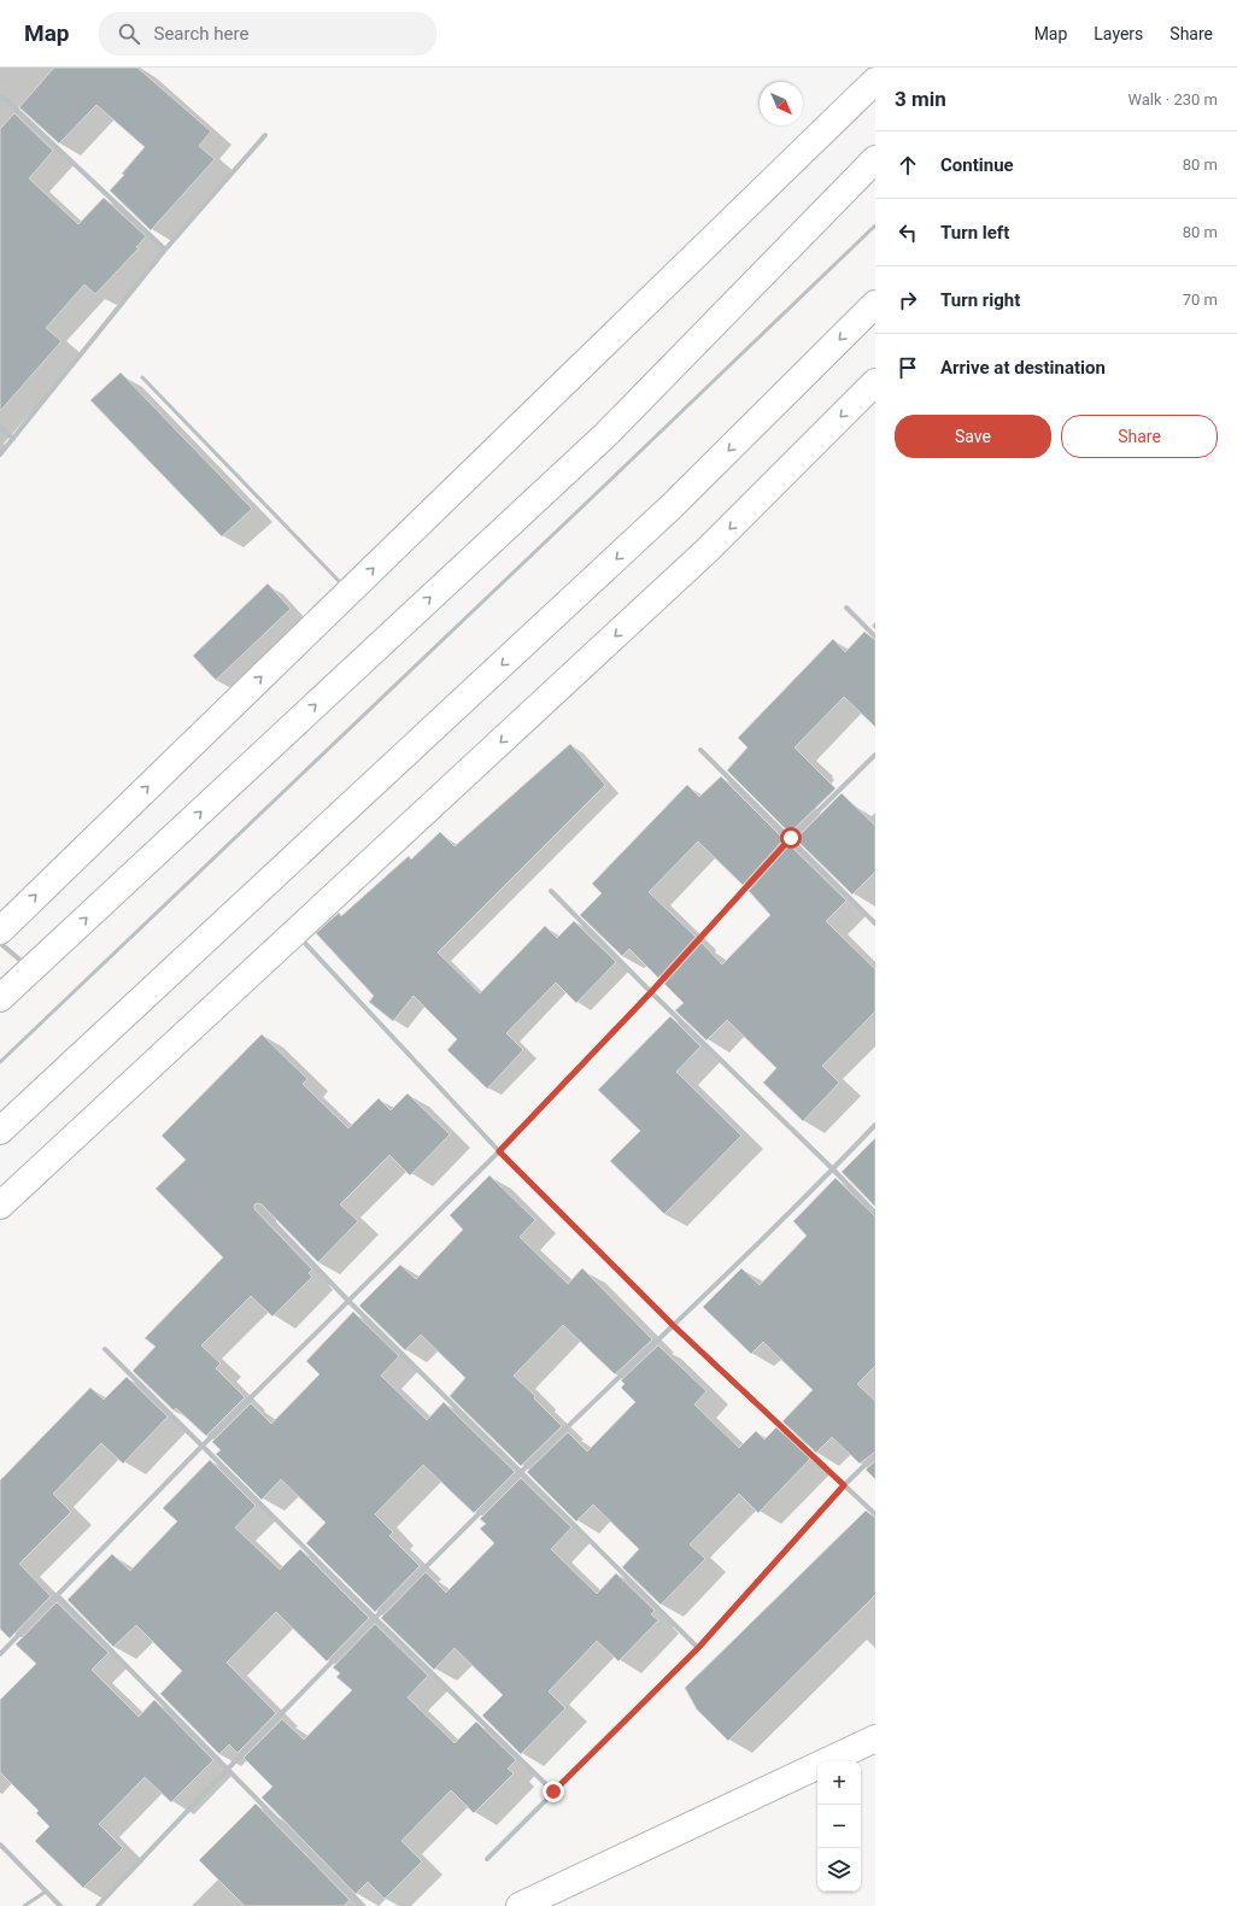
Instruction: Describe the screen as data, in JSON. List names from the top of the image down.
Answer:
{
  "north": "bottom right",
  "page": {
    "header": "Map",
    "search": "Search here",
    "nav": ["Map", "Layers", "Share"],
    "heading": ["3 min", "Walk · 230 m"],
    "list": [
      ["Continue", "80 m"],
      ["Turn left", "80 m"],
      ["Turn right", "70 m"],
      "Arrive at destination"
    ],
    "buttons": ["Save", "Share"],
    "map_buttons": ["+", "−"]
  }
}
